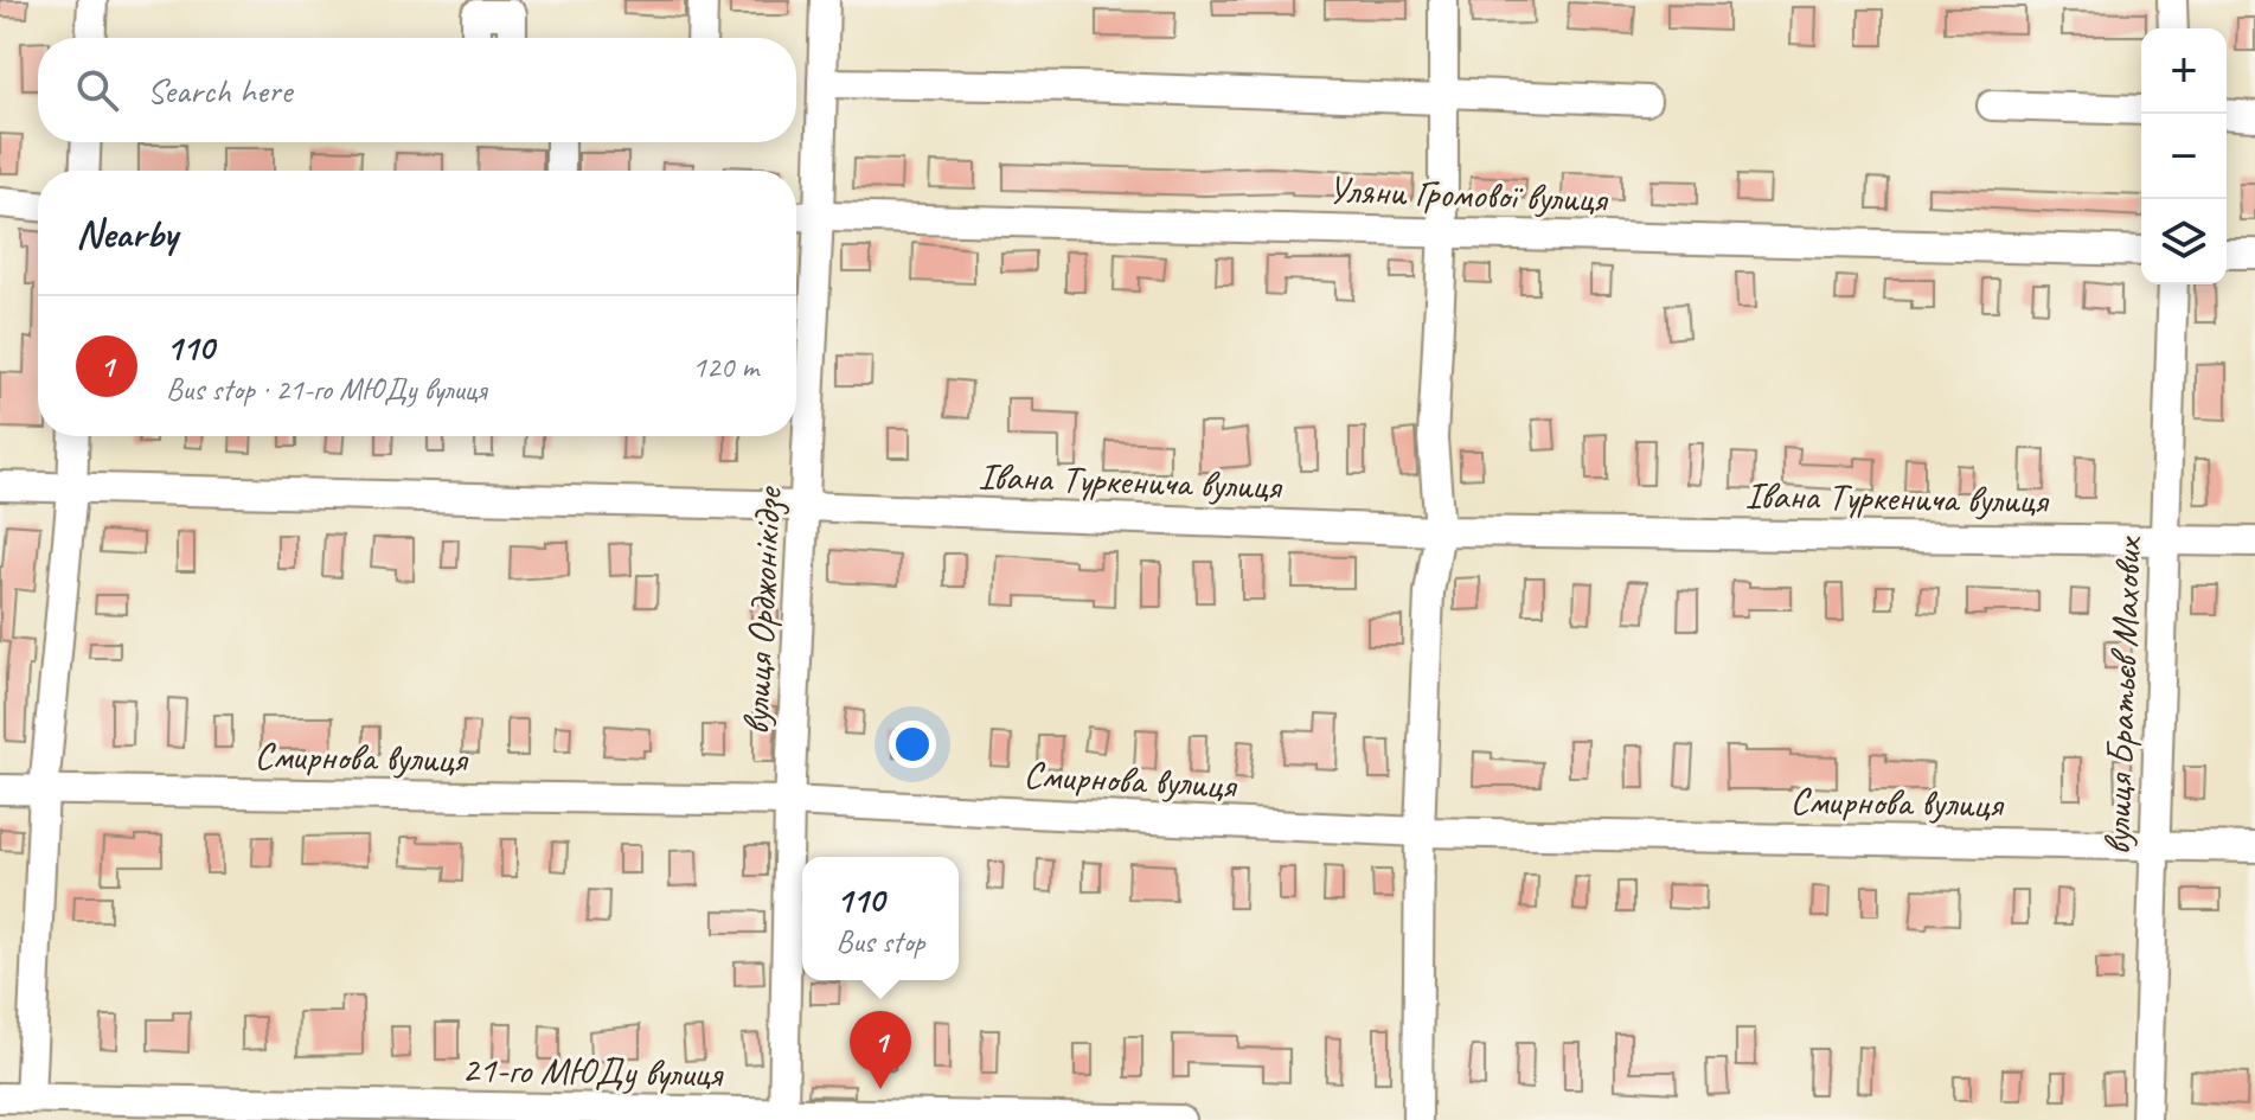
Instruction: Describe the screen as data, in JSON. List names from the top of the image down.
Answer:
{
  "streets": {
    "street": [
      "Уляни Громової вулиця",
      "Івана Туркенича вулиця",
      "вулиця Орджонікідзе",
      "вулиця Братьєв Махових",
      "Смирнова вулиця",
      "21-го МЮДу вулиця"
    ]
  },
  "crossings": [
    ["Уляни Громової вулиця", "вулиця Орджонікідзе"],
    ["Івана Туркенича вулиця", "вулиця Орджонікідзе"],
    ["Івана Туркенича вулиця", "вулиця Братьєв Махових"],
    ["вулиця Орджонікідзе", "Смирнова вулиця"],
    ["вулиця Орджонікідзе", "21-го МЮДу вулиця"],
    ["вулиця Братьєв Махових", "Смирнова вулиця"]
  ],
  "page": {
    "map_buttons": ["+", "−"],
    "search": "Search here",
    "heading": "Nearby",
    "list": [
      {
        "mark": "1",
        "name": "110",
        "note": "Bus stop · 21-го МЮДу вулиця",
        "value": "120 m"
      }
    ],
    "popup": ["110", "Bus stop"],
    "pins": "1"
  }
}
